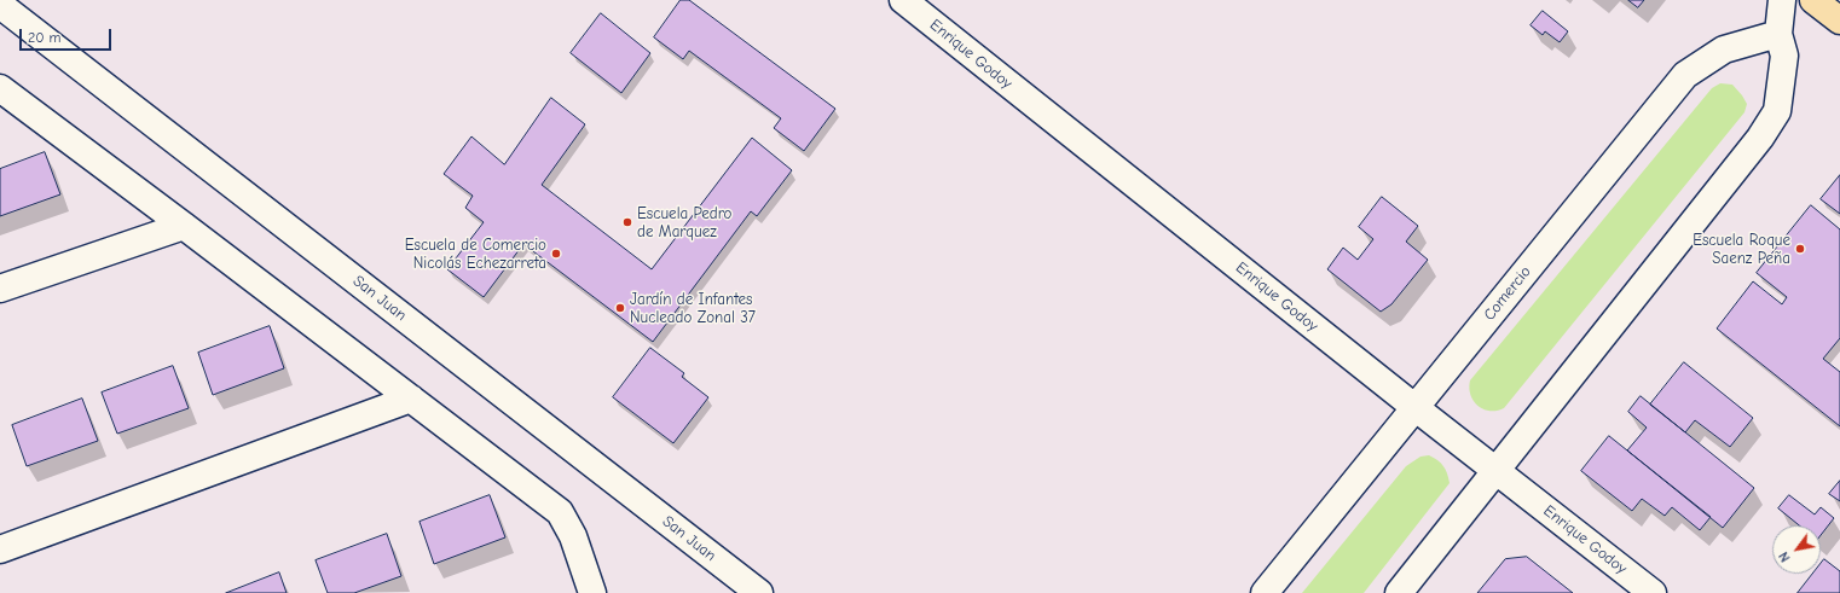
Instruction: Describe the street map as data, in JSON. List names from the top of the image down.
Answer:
{
  "streets": {
    "street": ["Enrique Godoy", "Comercio", "San Juan"]
  },
  "crossings": [
    ["Enrique Godoy", "Comercio"]
  ],
  "places": [
    "Escuela Pedro de Marquez",
    "Escuela Roque Saenz Peña",
    "Escuela de Comercio Nicolás Echezarreta",
    "Jardín de Infantes Nucleado Zonal 37"
  ],
  "scale_bar": "20 m",
  "north": "bottom left"
}
